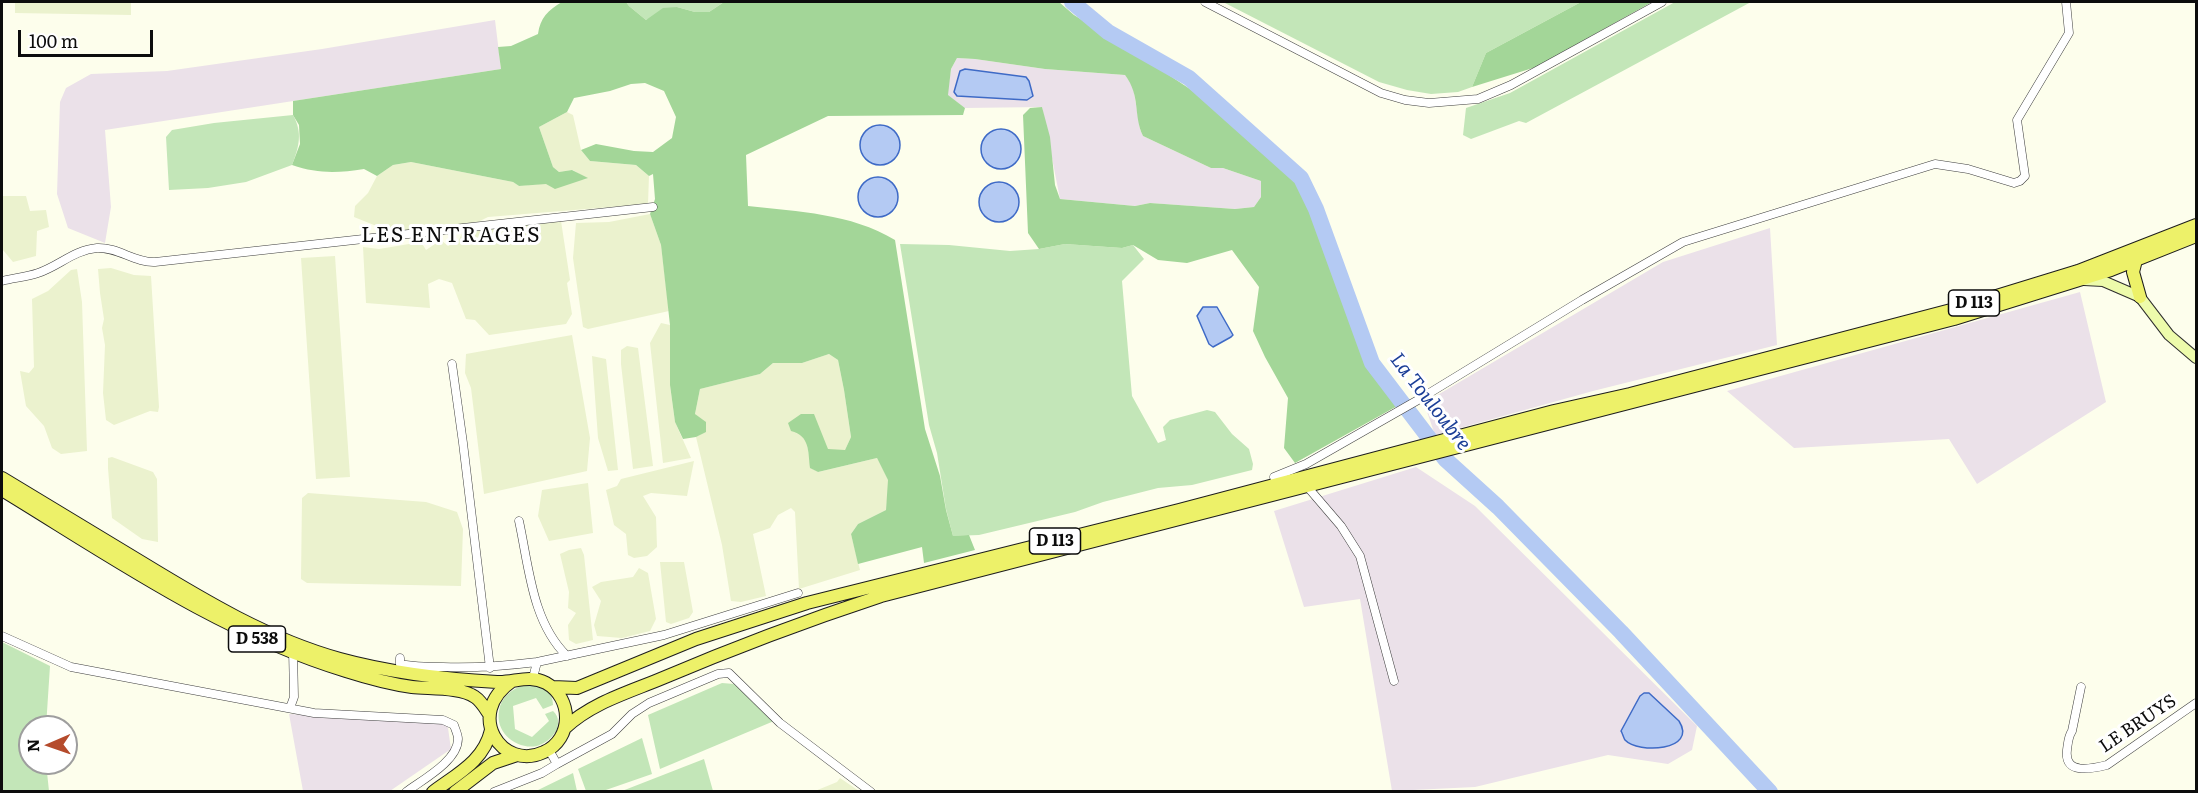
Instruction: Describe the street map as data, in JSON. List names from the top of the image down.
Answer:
{
  "streets": {
    "main road": ["D 113", "D 538"],
    "street": ["LE BRUYS"]
  },
  "crossings": [
    ["D 113", "D 538"]
  ],
  "districts": ["LES ENTRAGES"],
  "water": ["La Touloubre"],
  "scale_bar": "100 m",
  "north": "left"
}
